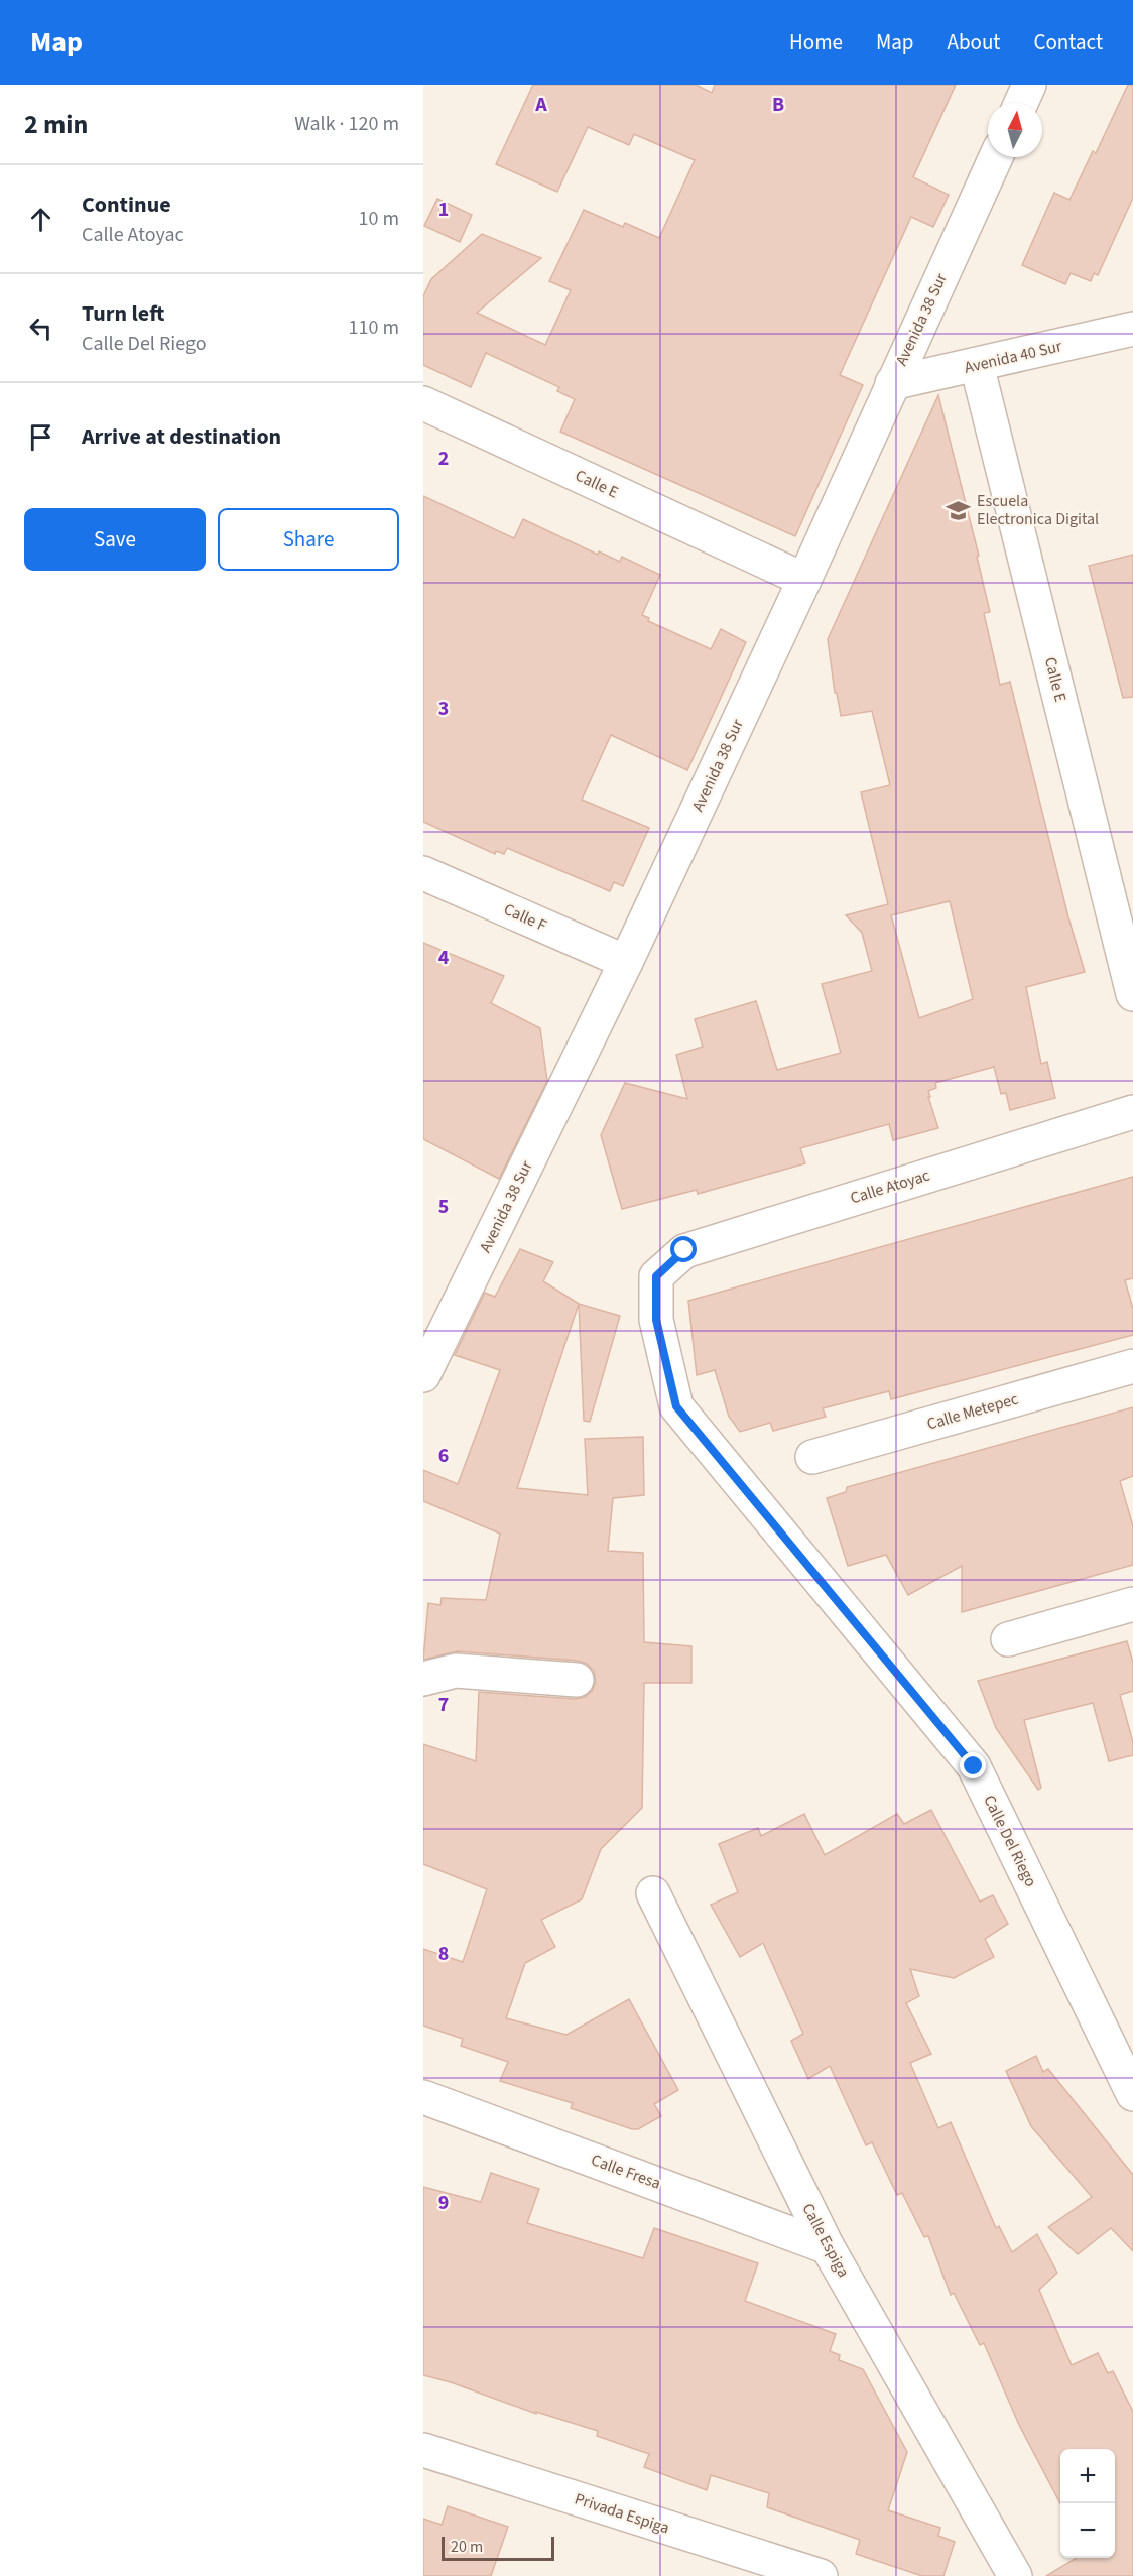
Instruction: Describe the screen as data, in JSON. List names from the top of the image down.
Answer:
{
  "streets": {
    "street": [
      "Avenida 38 Sur",
      "Avenida 40 Sur",
      "Calle E",
      "Calle F",
      "Calle Atoyac",
      "Calle Metepec",
      "Calle Del Riego",
      "Calle Fresa",
      "Calle Espiga",
      "Privada Espiga"
    ]
  },
  "crossings": [
    ["Avenida 38 Sur", "Avenida 40 Sur"],
    ["Avenida 38 Sur", "Calle E"],
    ["Avenida 38 Sur", "Calle F"],
    ["Avenida 40 Sur", "Calle E"],
    ["Calle Atoyac", "Calle Del Riego"],
    ["Calle Fresa", "Calle Espiga"]
  ],
  "places": {
    "school or university": ["Escuela Electronica Digital"]
  },
  "scale_bar": "20 m",
  "north": "top",
  "page": {
    "header": "Map",
    "nav": [
      "Home",
      "Map",
      "About",
      "Contact"
    ],
    "heading": ["2 min", "Walk · 120 m"],
    "list": [
      ["Continue", "Calle Atoyac", "10 m"],
      ["Turn left", "Calle Del Riego", "110 m"],
      "Arrive at destination"
    ],
    "buttons": ["Save", "Share"],
    "map_buttons": ["+", "−"],
    "scale": "20 m"
  },
  "grid": {
    "columns": ["A", "B"],
    "rows": [
      "1",
      "2",
      "3",
      "4",
      "5",
      "6",
      "7",
      "8",
      "9"
    ]
  }
}
